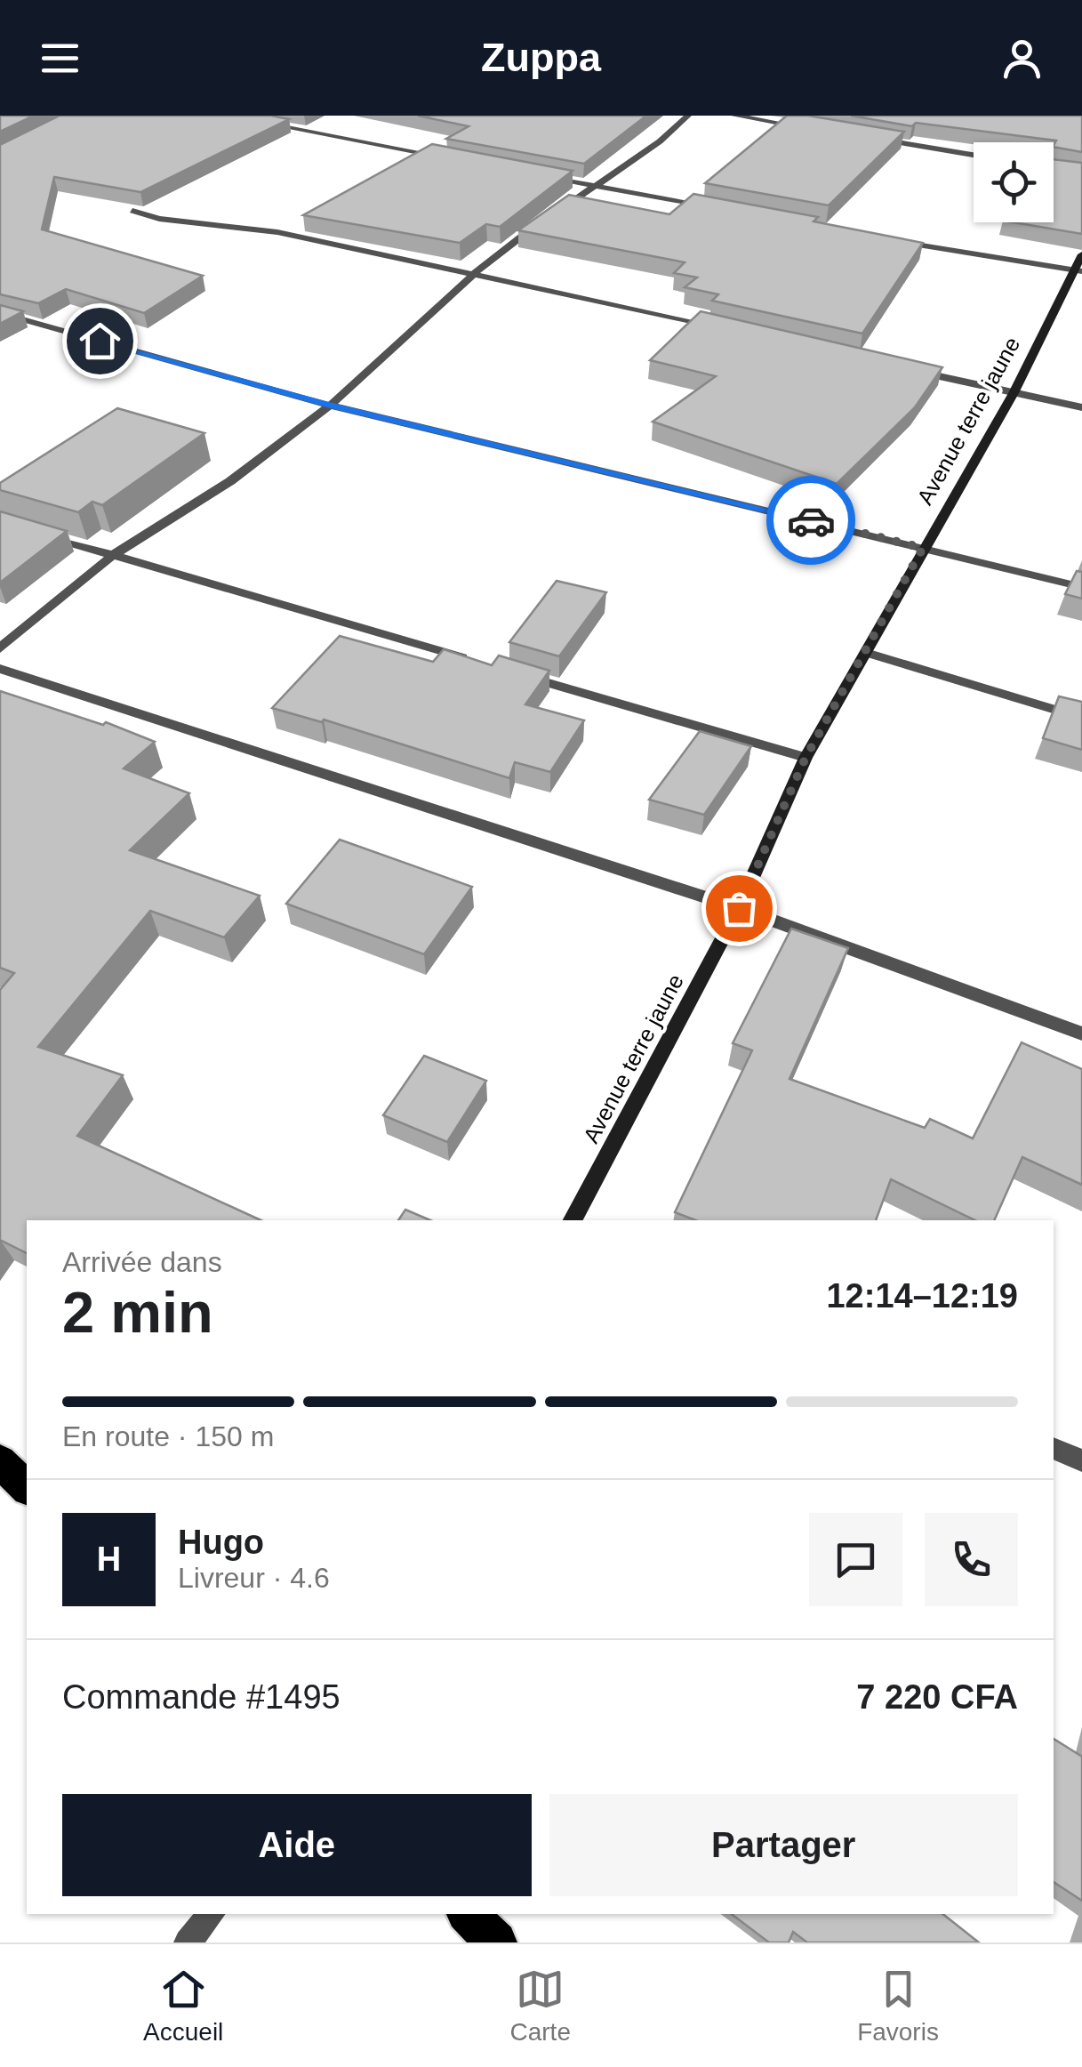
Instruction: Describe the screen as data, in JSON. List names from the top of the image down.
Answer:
{
  "streets": {
    "street": ["Avenue terre jaune"]
  },
  "page": {
    "header": "Zuppa",
    "heading": ["2 min", "Arrivée dans", "12:14–12:19"],
    "panel": [
      "Hugo",
      "Livreur · 4.6",
      "Commande #1495",
      "7 220 CFA"
    ],
    "bar": "En route · 150 m",
    "round": "H",
    "buttons": ["Aide", "Partager"],
    "tabs": ["Accueil", "Carte", "Favoris"]
  }
}
